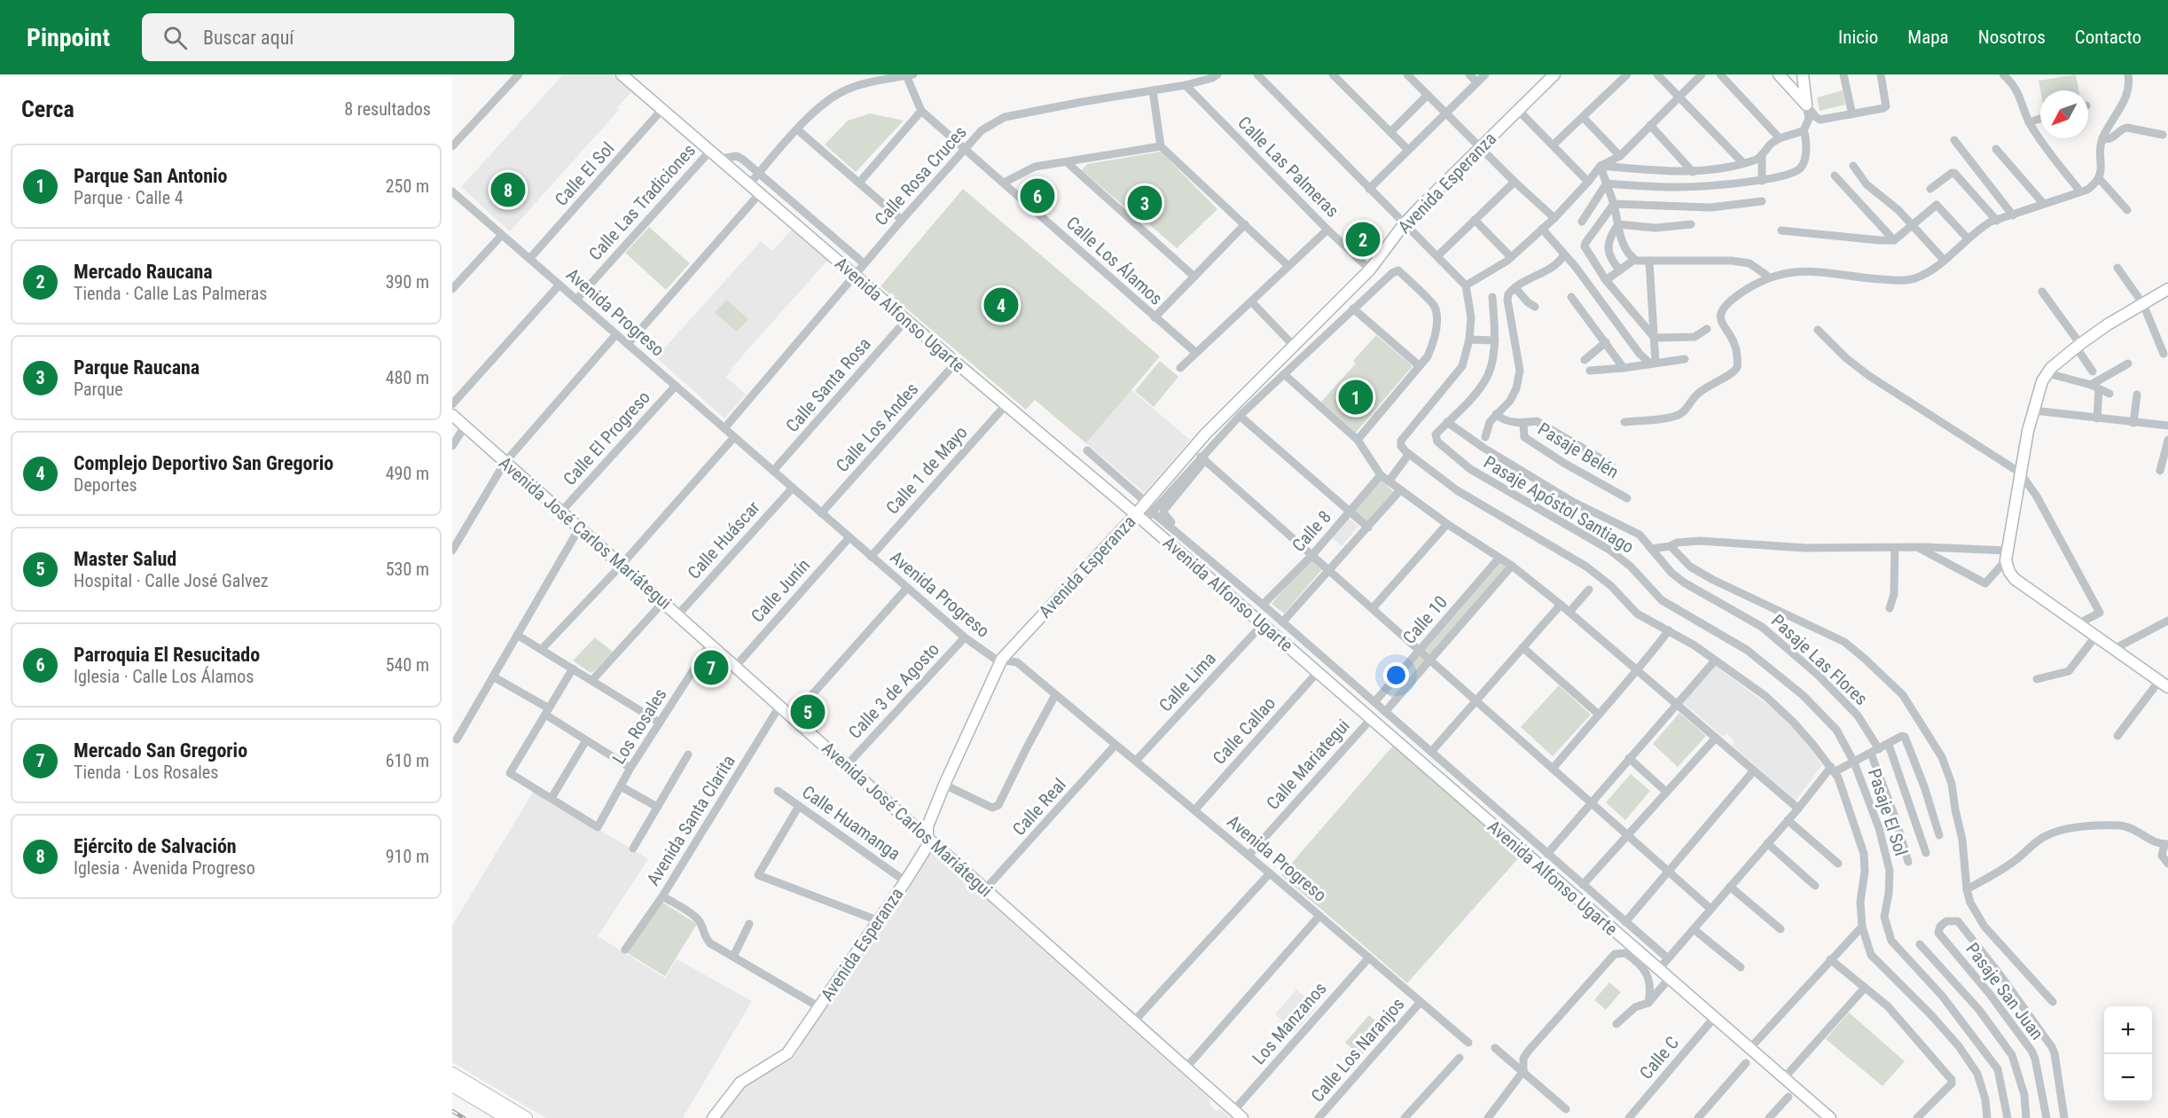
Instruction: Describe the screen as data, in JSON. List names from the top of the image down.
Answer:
{
  "streets": {
    "street": [
      "Calle Las Palmeras",
      "Calle El Sol",
      "Calle Rosa Cruces",
      "Avenida Esperanza",
      "Calle Las Tradiciones",
      "Calle Los Álamos",
      "Avenida Progreso",
      "Avenida Alfonso Ugarte",
      "Calle Santa Rosa",
      "Calle Los Andes",
      "Calle El Progreso",
      "Pasaje Belén",
      "Calle 1 de Mayo",
      "Pasaje Apóstol Santiago",
      "Calle 8",
      "Avenida José Carlos Mariátegui",
      "Calle Huáscar",
      "Calle Junín",
      "Calle 10",
      "Pasaje Las Flores",
      "Calle Lima",
      "Calle 3 de Agosto",
      "Los Rosales",
      "Calle Callao",
      "Calle Mariategui",
      "Calle Real",
      "Pasaje El Sol",
      "Avenida Santa Clarita",
      "Calle Huamanga",
      "Pasaje San Juan",
      "Los Manzanos",
      "Calle Los Naranjos",
      "Calle C"
    ]
  },
  "crossings": [
    ["Calle Las Palmeras", "Calle Rosa Cruces"],
    ["Calle Las Palmeras", "Avenida Esperanza"],
    ["Calle El Sol", "Avenida Progreso"],
    ["Calle El Sol", "Avenida Alfonso Ugarte"],
    ["Calle Rosa Cruces", "Calle Los Álamos"],
    ["Calle Rosa Cruces", "Avenida Progreso"],
    ["Calle Rosa Cruces", "Avenida Alfonso Ugarte"],
    ["Avenida Esperanza", "Avenida Progreso"],
    ["Avenida Esperanza", "Avenida Alfonso Ugarte"],
    ["Avenida Esperanza", "Avenida José Carlos Mariátegui"],
    ["Avenida Esperanza", "Calle Huamanga"],
    ["Calle Las Tradiciones", "Avenida Progreso"],
    ["Calle Las Tradiciones", "Avenida Alfonso Ugarte"],
    ["Avenida Progreso", "Calle Santa Rosa"],
    ["Avenida Progreso", "Calle Los Andes"],
    ["Avenida Progreso", "Calle El Progreso"],
    ["Avenida Progreso", "Calle 1 de Mayo"],
    ["Avenida Progreso", "Calle Huáscar"],
    ["Avenida Progreso", "Calle Junín"],
    ["Avenida Progreso", "Calle Lima"],
    ["Avenida Progreso", "Calle 3 de Agosto"],
    ["Avenida Progreso", "Calle Callao"],
    ["Avenida Progreso", "Calle Mariategui"],
    ["Avenida Progreso", "Calle Real"],
    ["Avenida Progreso", "Los Manzanos"],
    ["Avenida Progreso", "Calle Los Naranjos"],
    ["Avenida Alfonso Ugarte", "Calle Santa Rosa"],
    ["Avenida Alfonso Ugarte", "Calle Los Andes"],
    ["Avenida Alfonso Ugarte", "Calle 1 de Mayo"],
    ["Avenida Alfonso Ugarte", "Calle 8"],
    ["Avenida Alfonso Ugarte", "Calle 10"],
    ["Avenida Alfonso Ugarte", "Calle Lima"],
    ["Avenida Alfonso Ugarte", "Calle Callao"],
    ["Avenida Alfonso Ugarte", "Calle Mariategui"],
    ["Avenida Alfonso Ugarte", "Calle C"],
    ["Calle El Progreso", "Avenida José Carlos Mariátegui"],
    ["Pasaje Apóstol Santiago", "Pasaje Las Flores"],
    ["Pasaje Apóstol Santiago", "Pasaje El Sol"],
    ["Avenida José Carlos Mariátegui", "Calle Huáscar"],
    ["Avenida José Carlos Mariátegui", "Calle Junín"],
    ["Avenida José Carlos Mariátegui", "Calle 3 de Agosto"],
    ["Avenida José Carlos Mariátegui", "Los Rosales"],
    ["Avenida José Carlos Mariátegui", "Calle Real"],
    ["Avenida José Carlos Mariátegui", "Avenida Santa Clarita"],
    ["Avenida José Carlos Mariátegui", "Los Manzanos"]
  ],
  "north": "bottom left",
  "page": {
    "header": "Pinpoint",
    "search": "Buscar aquí",
    "nav": [
      "Inicio",
      "Mapa",
      "Nosotros",
      "Contacto"
    ],
    "heading": ["Cerca", "8 resultados"],
    "list": [
      {
        "mark": "1",
        "name": "Parque San Antonio",
        "note": "Parque · Calle 4",
        "value": "250 m"
      },
      {
        "mark": "2",
        "name": "Mercado Raucana",
        "note": "Tienda · Calle Las Palmeras",
        "value": "390 m"
      },
      {
        "mark": "3",
        "name": "Parque Raucana",
        "note": "Parque",
        "value": "480 m"
      },
      {
        "mark": "4",
        "name": "Complejo Deportivo San Gregorio",
        "note": "Deportes",
        "value": "490 m"
      },
      {
        "mark": "5",
        "name": "Master Salud",
        "note": "Hospital · Calle José Galvez",
        "value": "530 m"
      },
      {
        "mark": "6",
        "name": "Parroquia El Resucitado",
        "note": "Iglesia · Calle Los Álamos",
        "value": "540 m"
      },
      {
        "mark": "7",
        "name": "Mercado San Gregorio",
        "note": "Tienda · Los Rosales",
        "value": "610 m"
      },
      {
        "mark": "8",
        "name": "Ejército de Salvación",
        "note": "Iglesia · Avenida Progreso",
        "value": "910 m"
      }
    ],
    "pins": [
      "8",
      "6",
      "3",
      "2",
      "4",
      "1",
      "7",
      "5"
    ],
    "map_buttons": ["+", "−"]
  }
}
